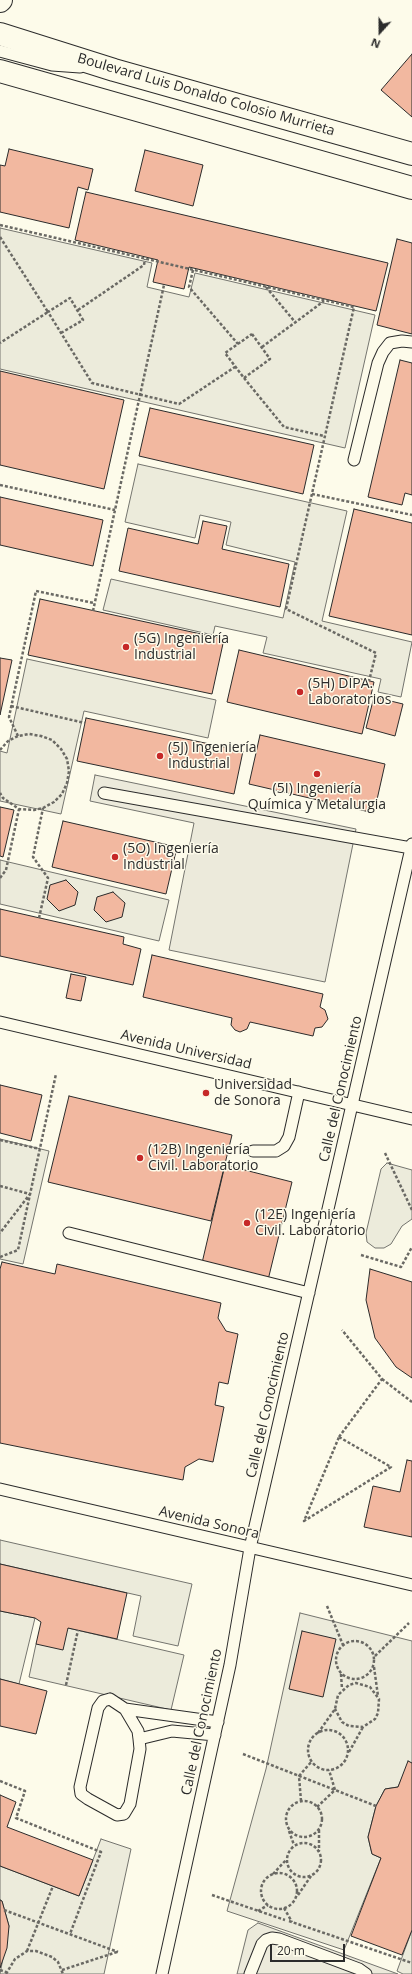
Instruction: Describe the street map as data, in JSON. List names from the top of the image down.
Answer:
{
  "streets": {
    "main road": ["Boulevard Luis Donaldo Colosio Murrieta"],
    "lane": ["Avenida Universidad", "Calle del Conocimiento", "Avenida Sonora"]
  },
  "crossings": [
    ["Avenida Universidad", "Calle del Conocimiento"],
    ["Calle del Conocimiento", "Avenida Sonora"]
  ],
  "places": [
    "(5G) Ingeniería Industrial",
    "(5H) DIPA. Laboratorios",
    "(5J) Ingeniería Industrial",
    "(5I) Ingeniería Química y Metalurgia",
    "(5O) Ingeniería Industrial",
    "Universidad de Sonora",
    "(12B) Ingeniería Civil. Laboratorio",
    "(12E) Ingeniería Civil. Laboratorio"
  ],
  "scale_bar": "20 m",
  "north": "bottom"
}
